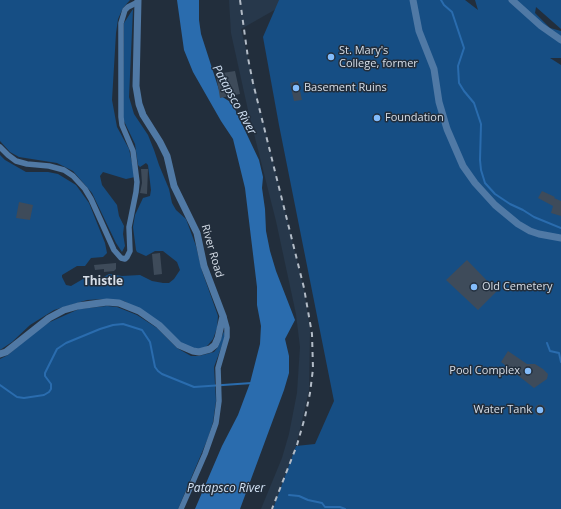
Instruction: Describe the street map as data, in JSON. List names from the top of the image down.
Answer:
{
  "streets": {
    "street": ["River Road"]
  },
  "districts": ["Thistle"],
  "water": ["Patapsco River"],
  "places": [
    "St. Mary's College, former",
    "Basement Ruins",
    "Foundation",
    "Old Cemetery",
    "Pool Complex",
    "Water Tank"
  ]
}
